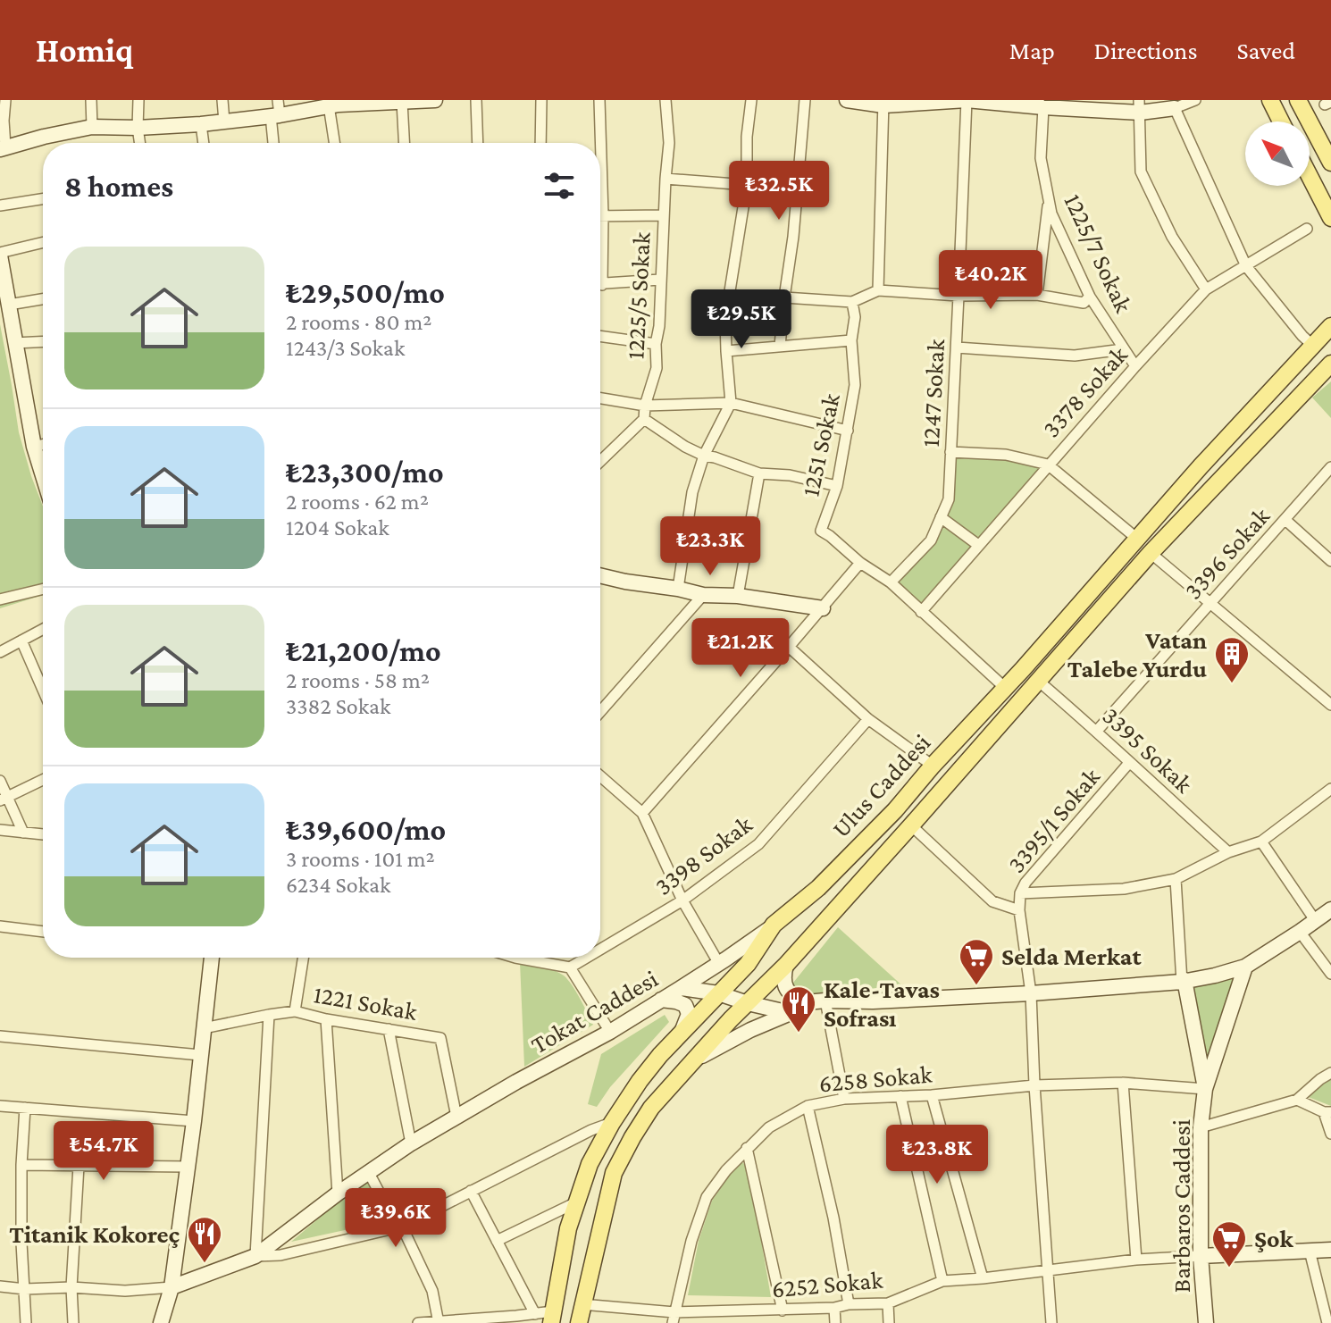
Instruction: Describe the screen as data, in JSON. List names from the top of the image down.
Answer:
{
  "streets": {
    "main road": ["Ulus Caddesi", "Tokat Caddesi", "Barbaros Caddesi"],
    "street": [
      "1225/7 Sokak",
      "1225/5 Sokak",
      "3378 Sokak",
      "1247 Sokak",
      "1251 Sokak",
      "3396 Sokak",
      "3395 Sokak",
      "3395/1 Sokak",
      "3398 Sokak",
      "1221 Sokak",
      "6258 Sokak",
      "6252 Sokak"
    ]
  },
  "crossings": [
    ["1225/7 Sokak", "3378 Sokak"],
    ["3378 Sokak", "1251 Sokak"],
    ["1247 Sokak", "1251 Sokak"],
    ["1251 Sokak", "Ulus Caddesi"],
    ["3396 Sokak", "3395 Sokak"],
    ["3395 Sokak", "Ulus Caddesi"],
    ["3395 Sokak", "3395/1 Sokak"],
    ["Ulus Caddesi", "Tokat Caddesi"],
    ["Ulus Caddesi", "6252 Sokak"],
    ["3395/1 Sokak", "6258 Sokak"],
    ["3395/1 Sokak", "6252 Sokak"],
    ["1221 Sokak", "Tokat Caddesi"],
    ["6258 Sokak", "Barbaros Caddesi"],
    ["6258 Sokak", "6252 Sokak"],
    ["Barbaros Caddesi", "6252 Sokak"]
  ],
  "places": {
    "building": ["Vatan Talebe Yurdu"],
    "supermarket": ["Selda Merkat", "Şok"],
    "restaurant": ["Kale-Tavas Sofrası", "Titanik Kokoreç"]
  },
  "north": "top left",
  "page": {
    "header": "Homiq",
    "nav": ["Map", "Directions", "Saved"],
    "heading": "8 homes",
    "price": [
      "₺32.5K",
      "₺40.2K",
      "₺29.5K",
      "₺23.3K",
      "₺21.2K",
      "₺54.7K",
      "₺23.8K",
      "₺39.6K"
    ],
    "list": [
      {
        "name": "₺29,500/mo",
        "note": "2 rooms · 80 m² · 1243/3 Sokak"
      },
      {
        "name": "₺23,300/mo",
        "note": "2 rooms · 62 m² · 1204 Sokak"
      },
      {
        "name": "₺21,200/mo",
        "note": "2 rooms · 58 m² · 3382 Sokak"
      },
      {
        "name": "₺39,600/mo",
        "note": "3 rooms · 101 m² · 6234 Sokak"
      }
    ]
  }
}
